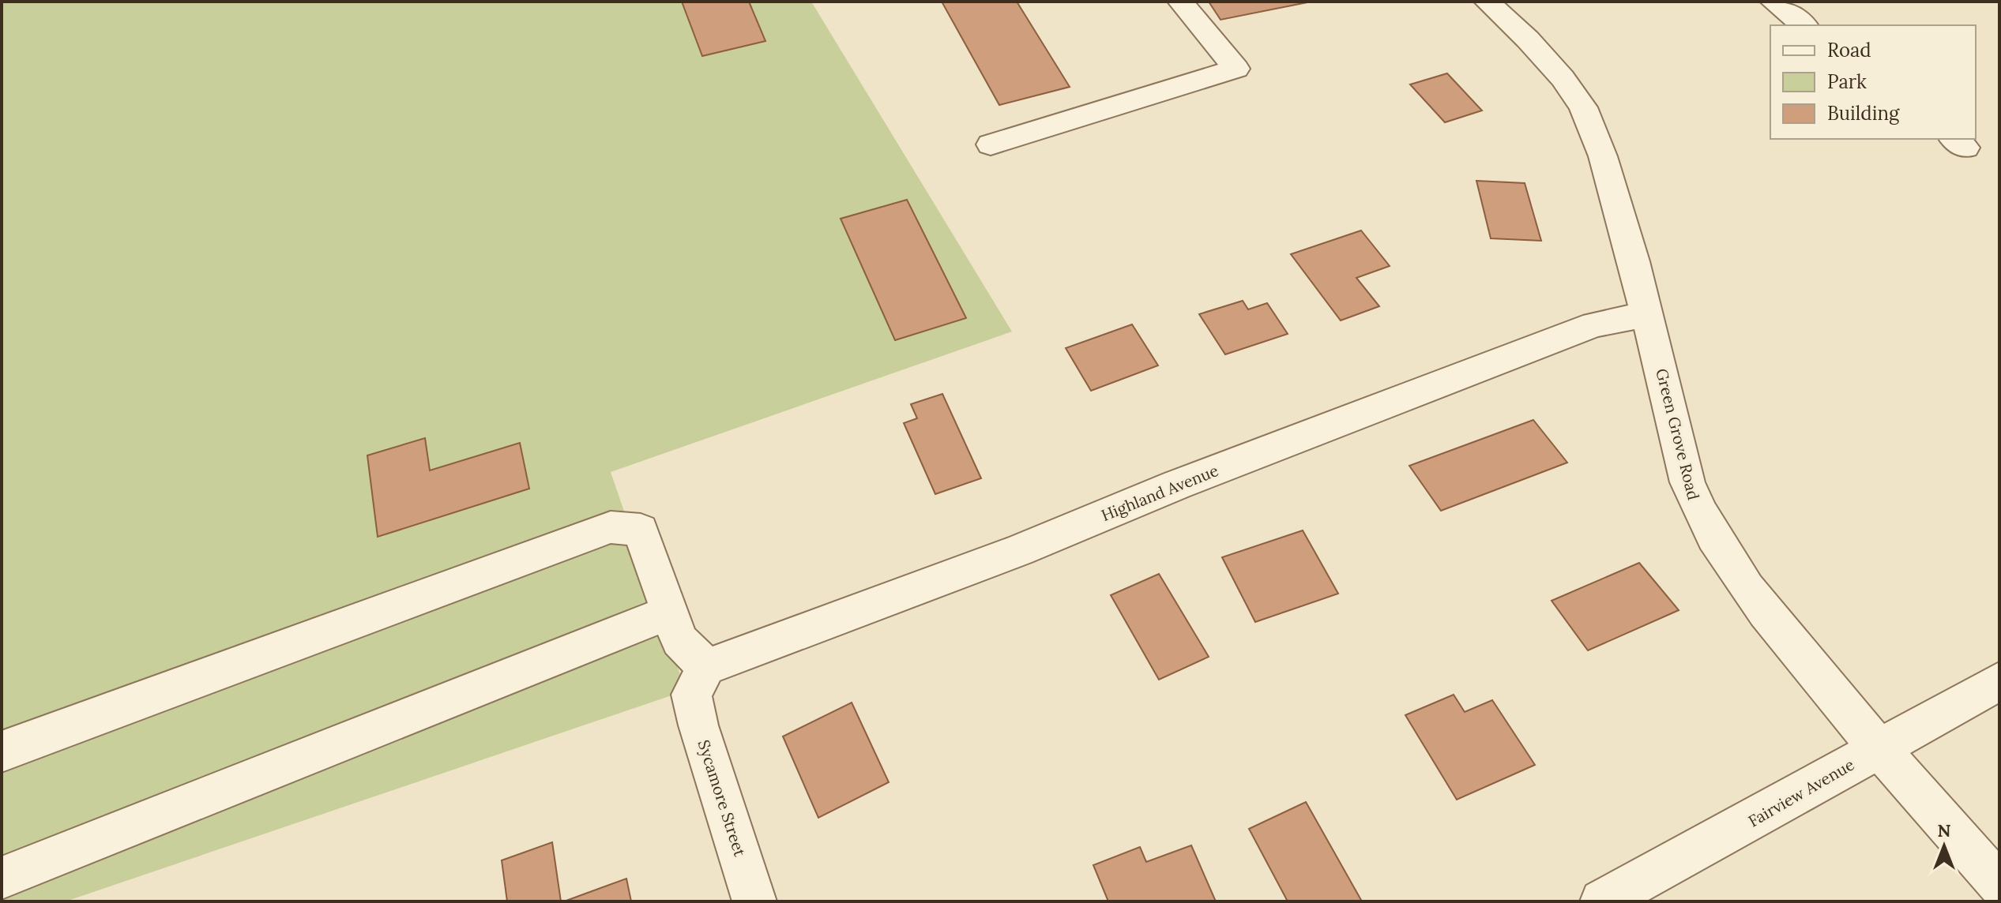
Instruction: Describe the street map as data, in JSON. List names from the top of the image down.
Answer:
{
  "streets": {
    "street": [
      "Green Grove Road",
      "Highland Avenue",
      "Fairview Avenue",
      "Sycamore Street"
    ]
  },
  "crossings": [
    ["Green Grove Road", "Highland Avenue"],
    ["Green Grove Road", "Fairview Avenue"],
    ["Highland Avenue", "Sycamore Street"]
  ],
  "legend": ["Road", "Park", "Building"],
  "north": "top"
}
